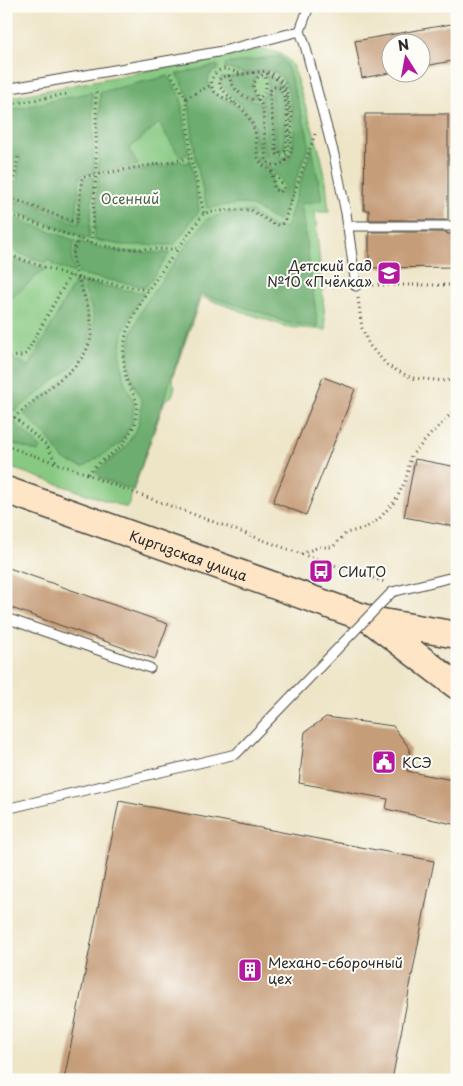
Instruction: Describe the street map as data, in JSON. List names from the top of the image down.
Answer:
{
  "streets": {
    "main road": ["Киргизская улица"]
  },
  "parks": ["Осенний"],
  "places": {
    "school or university": ["Детский сад №10 «Пчёлка»"],
    "bus stop": ["СИиТО"],
    "public building": ["КСЭ"],
    "building": ["Механо-сборочный цех"]
  },
  "north": "top"
}
